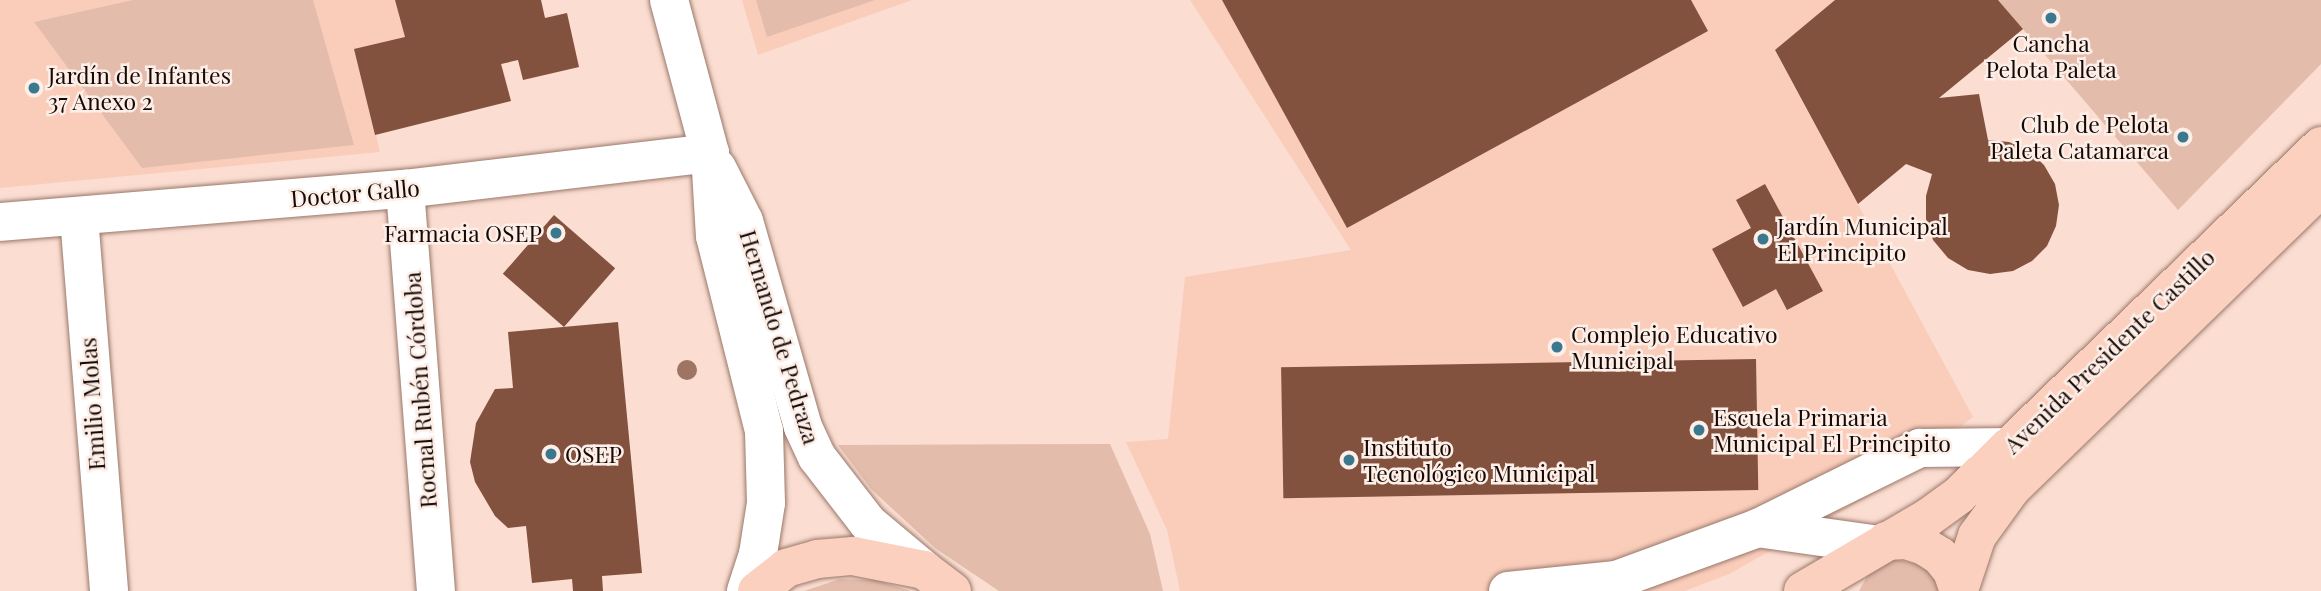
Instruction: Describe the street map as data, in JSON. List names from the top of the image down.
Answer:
{
  "streets": {
    "main road": ["Avenida Presidente Castillo"],
    "street": [
      "Doctor Gallo",
      "Hernando de Pedraza",
      "Rocnal Rubén Córdoba",
      "Emilio Molas"
    ]
  },
  "crossings": [
    ["Doctor Gallo", "Hernando de Pedraza"],
    ["Doctor Gallo", "Rocnal Rubén Córdoba"],
    ["Doctor Gallo", "Emilio Molas"]
  ],
  "places": [
    "Cancha Pelota Paleta",
    "Jardín de Infantes 37 Anexo 2",
    "Club de Pelota Paleta Catamarca",
    "Farmacia OSEP",
    "Jardín Municipal El Principito",
    "Complejo Educativo Municipal",
    "Escuela Primaria Municipal El Principito",
    "OSEP",
    "Instituto Tecnológico Municipal"
  ]
}
